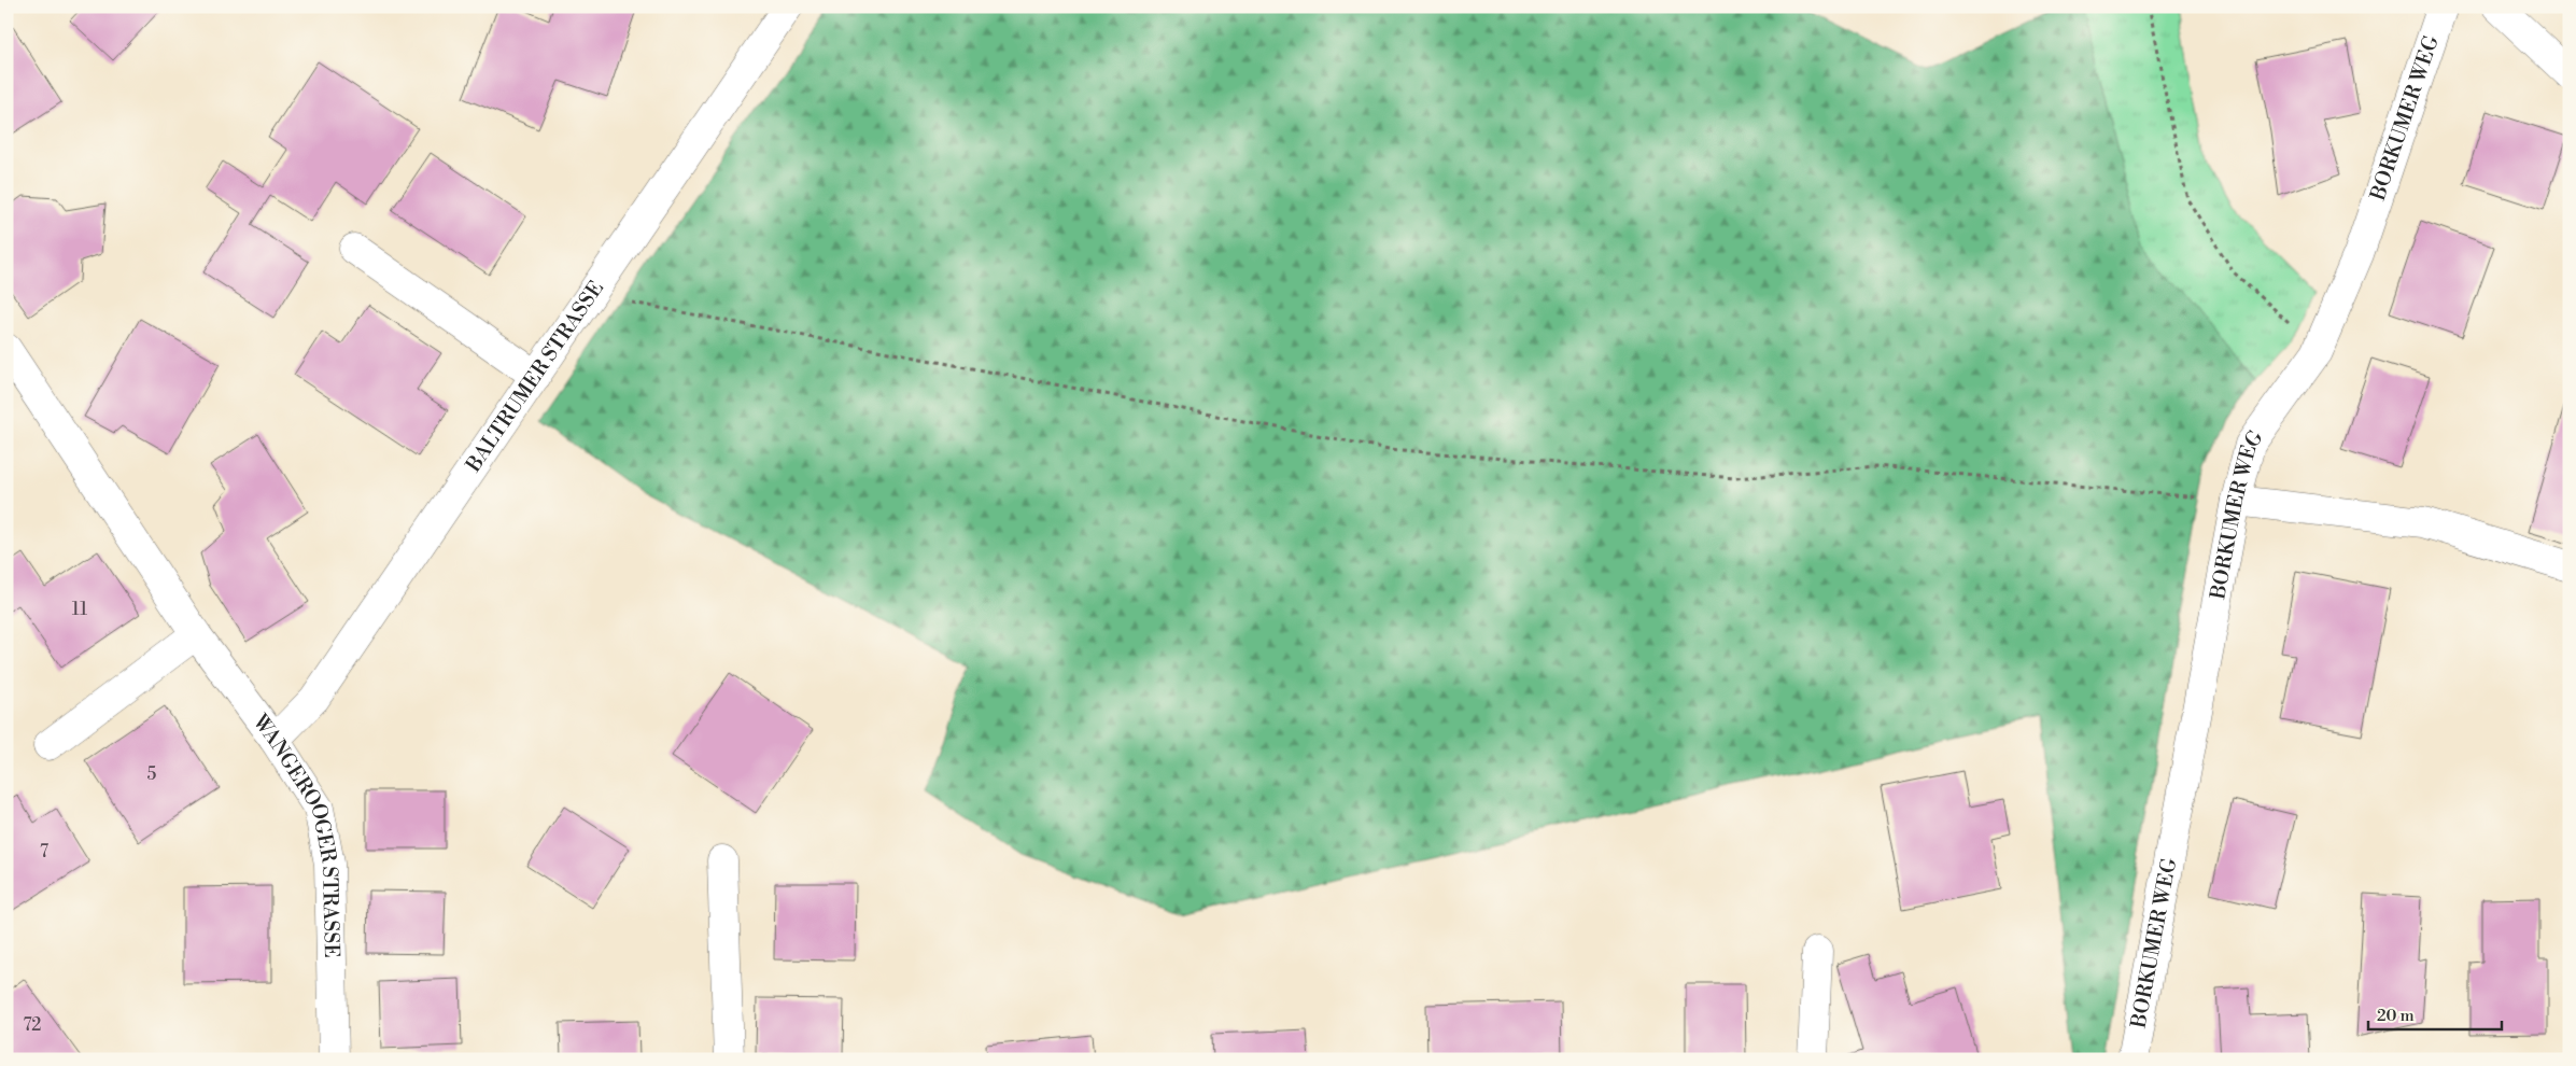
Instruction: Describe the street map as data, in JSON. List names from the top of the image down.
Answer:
{
  "streets": {
    "street": ["BORKUMER WEG", "BALTRUMER STRASSE", "WANGEROOGER STRASSE"]
  },
  "crossings": [
    ["BALTRUMER STRASSE", "WANGEROOGER STRASSE"]
  ],
  "house_numbers": [
    "11",
    "5",
    "7",
    "72"
  ],
  "scale_bar": "20 m"
}
